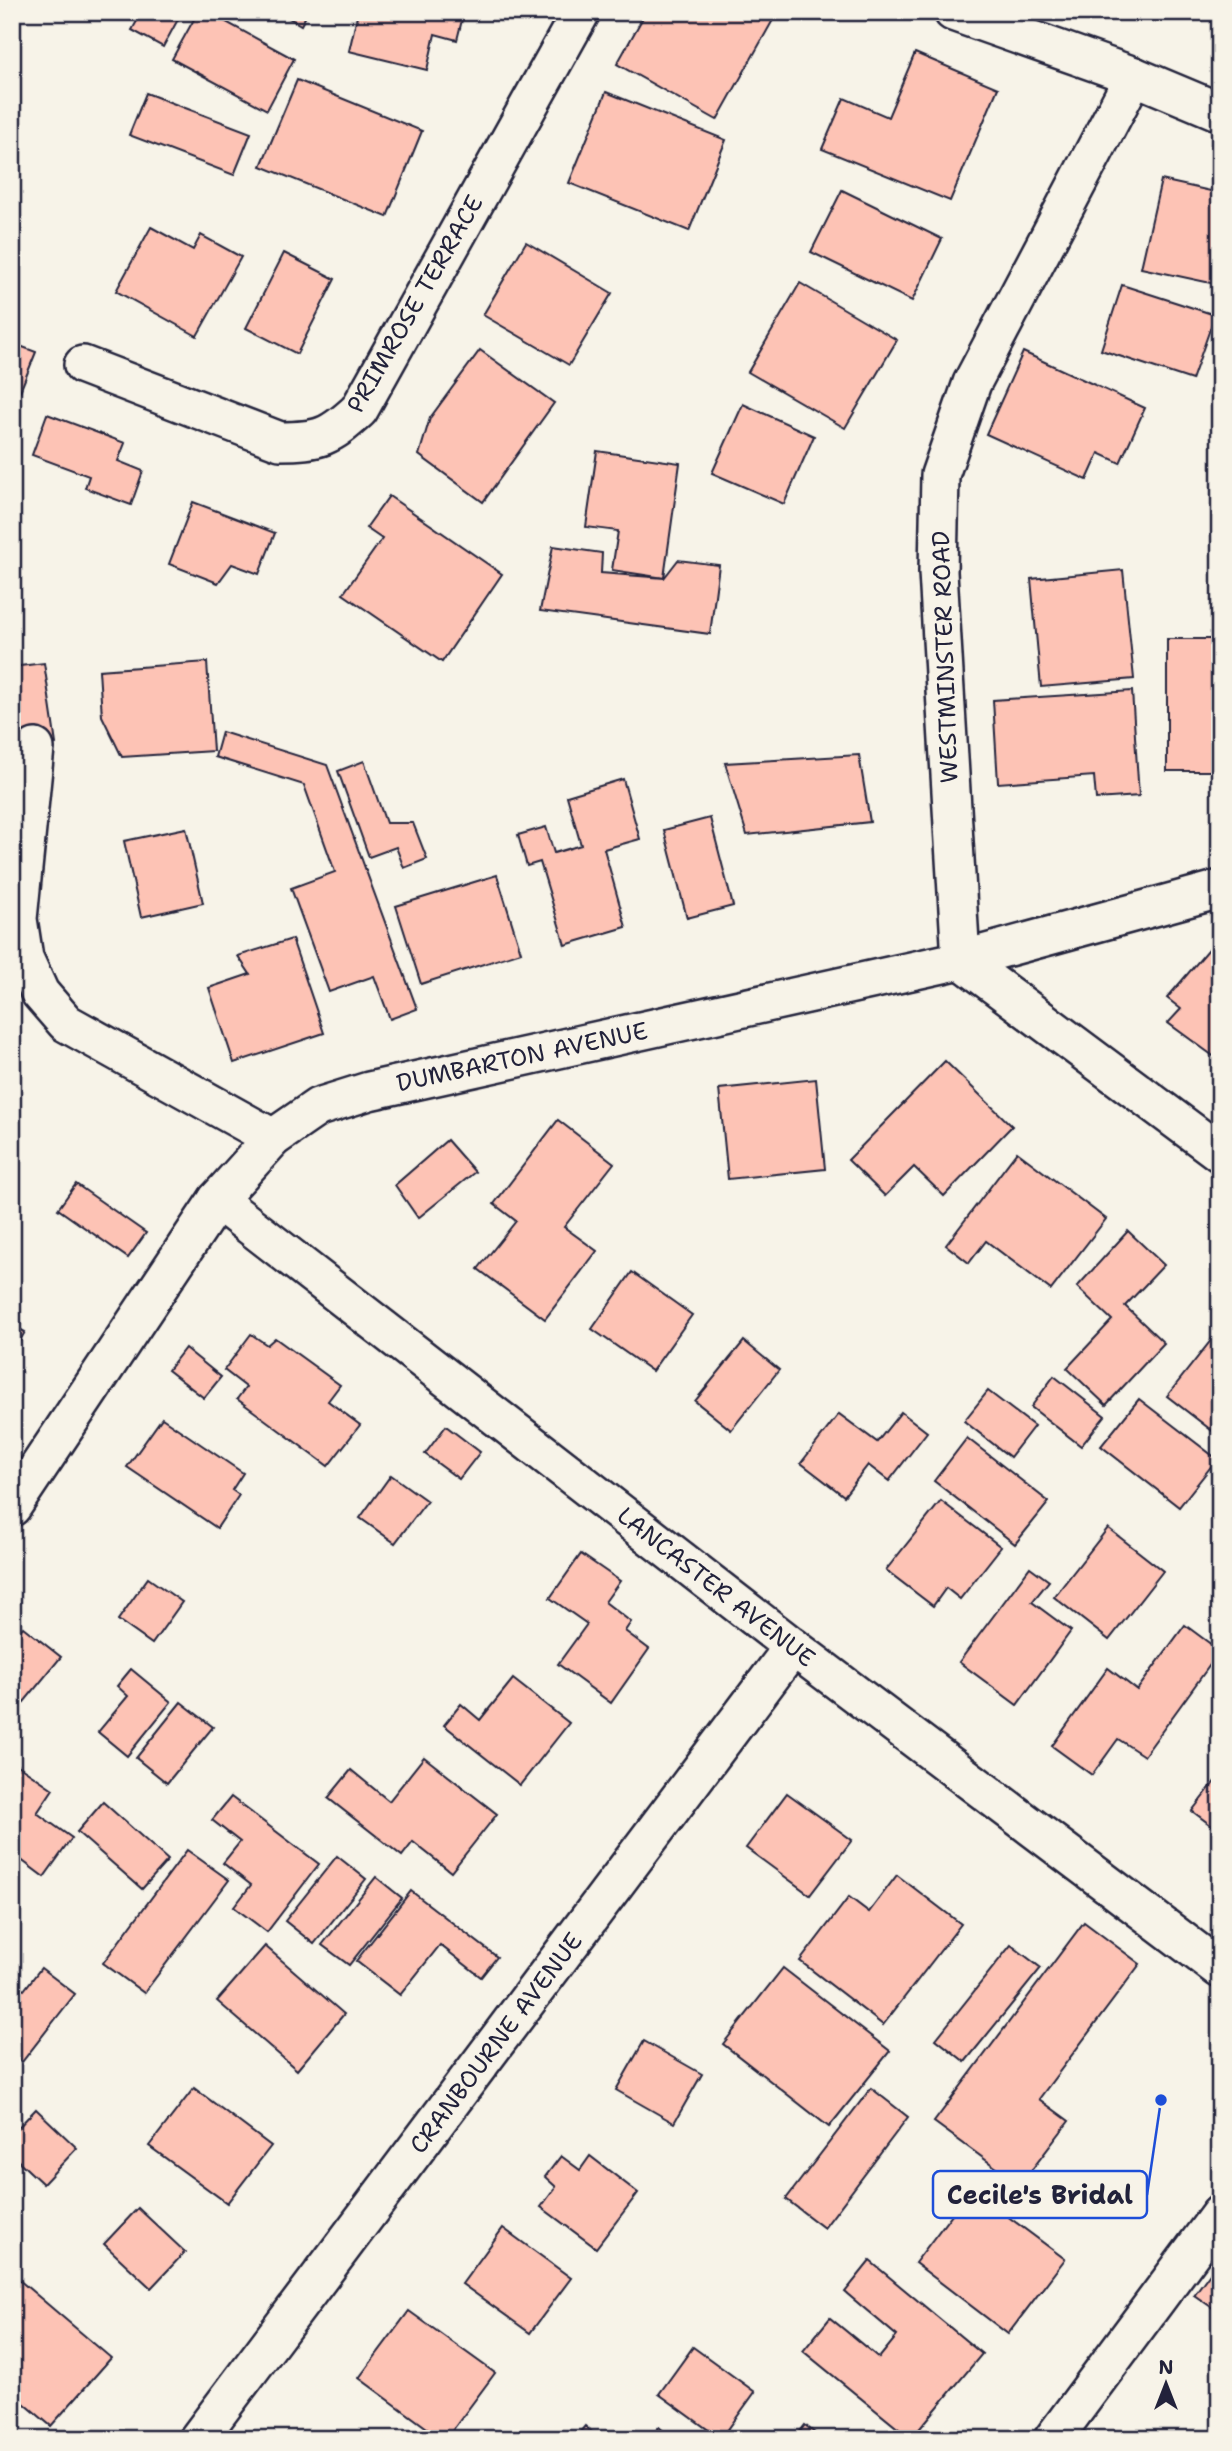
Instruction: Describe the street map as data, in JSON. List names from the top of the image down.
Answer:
{
  "streets": {
    "street": [
      "PRIMROSE TERRACE",
      "WESTMINSTER ROAD",
      "DUMBARTON AVENUE",
      "LANCASTER AVENUE",
      "CRANBOURNE AVENUE"
    ]
  },
  "crossings": [
    ["WESTMINSTER ROAD", "DUMBARTON AVENUE"],
    ["DUMBARTON AVENUE", "LANCASTER AVENUE"],
    ["LANCASTER AVENUE", "CRANBOURNE AVENUE"]
  ],
  "places": ["Cecile's Bridal"],
  "north": "top"
}
